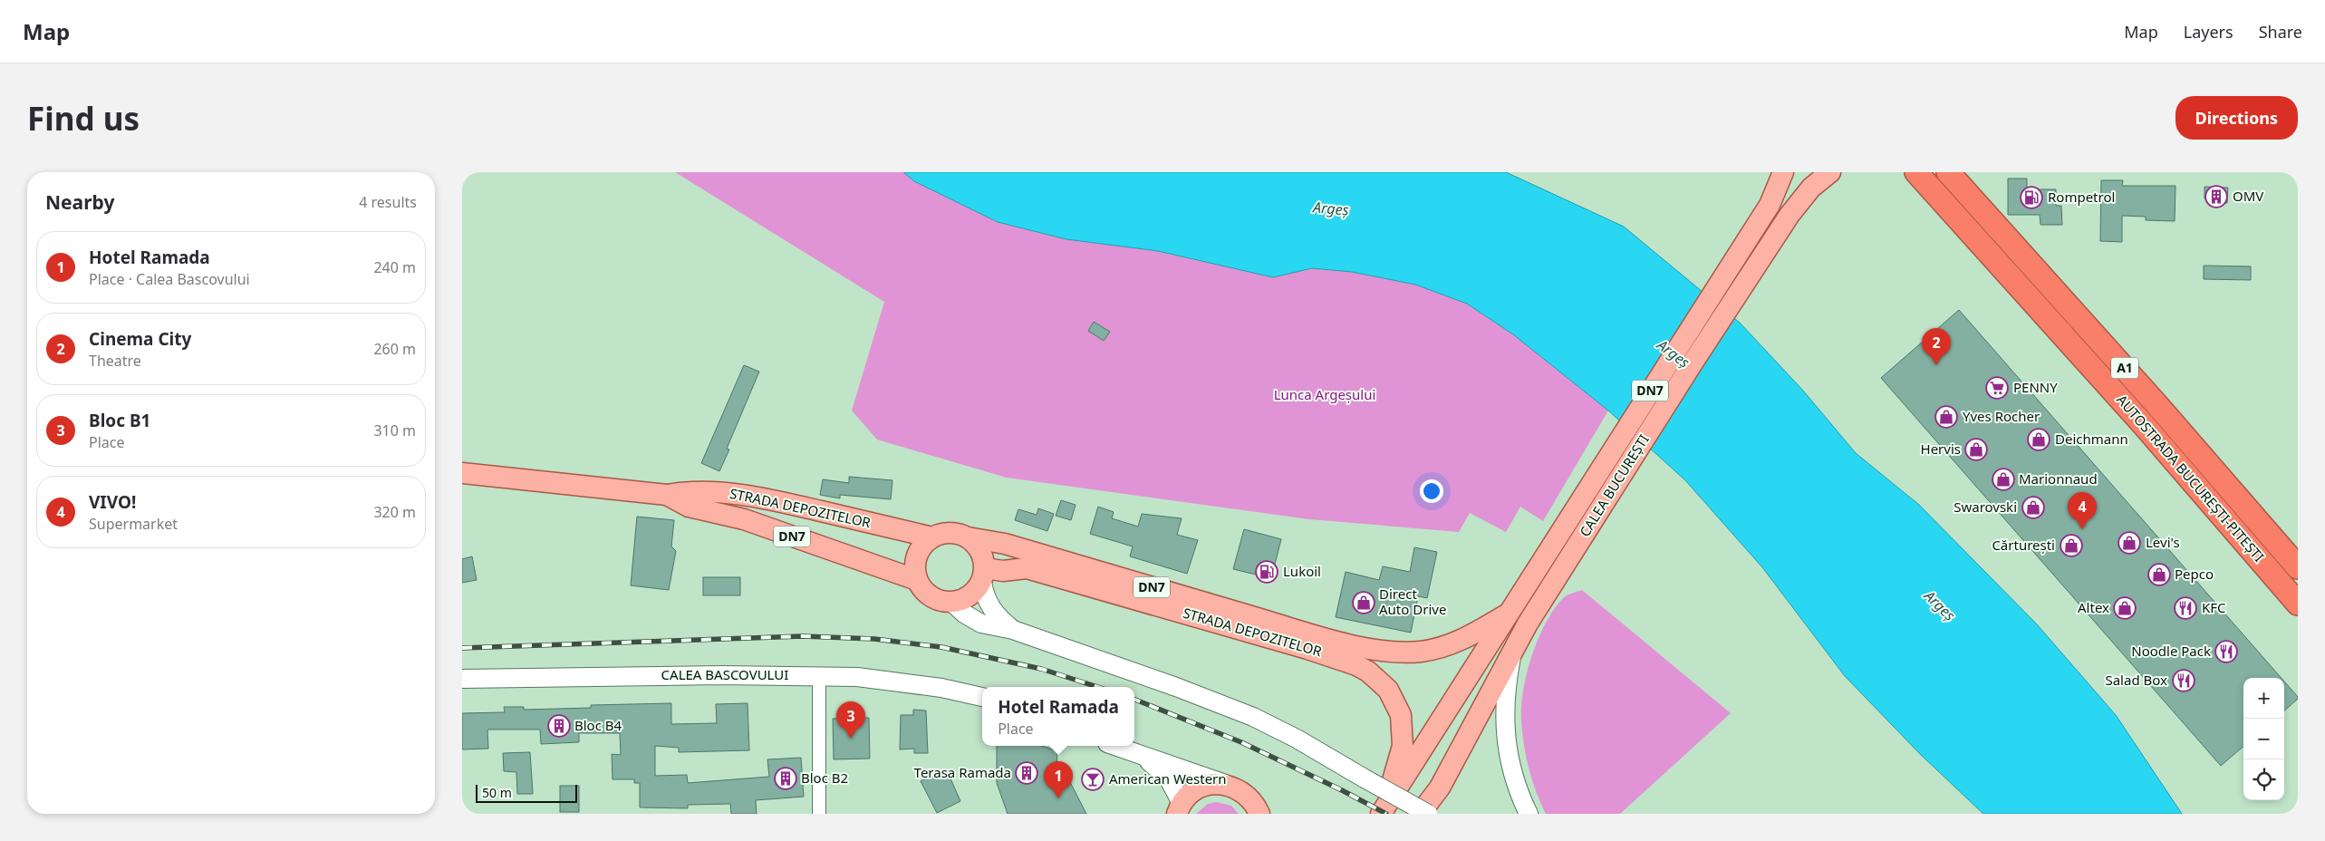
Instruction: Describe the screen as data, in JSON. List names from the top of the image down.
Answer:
{
  "streets": {
    "highway": ["A1", "AUTOSTRADA BUCUREȘTI-PITEȘTI"],
    "main road": [
      "DN7",
      "CALEA BUCUREȘTI",
      "STRADA DEPOZITELOR",
      "CALEA BASCOVULUI"
    ]
  },
  "crossings": [
    ["DN7", "STRADA DEPOZITELOR"],
    ["CALEA BUCUREȘTI", "STRADA DEPOZITELOR"]
  ],
  "water": ["Argeș"],
  "parks": ["Lunca Argeșului"],
  "places": {
    "building": [
      "OMV",
      "Bloc B4",
      "Terasa Ramada",
      "Bloc B2"
    ],
    "fuel station": ["Rompetrol", "Lukoil"],
    "supermarket": ["PENNY"],
    "shop": [
      "Yves Rocher",
      "Deichmann",
      "Hervis",
      "Marionnaud",
      "Swarovski",
      "Levi's",
      "Cărturești",
      "Pepco",
      "Direct Auto Drive",
      "Altex"
    ],
    "restaurant": ["KFC", "Noodle Pack", "Salad Box"],
    "bar": ["American Western"]
  },
  "scale_bar": "50 m",
  "page": {
    "header": "Map",
    "nav": ["Map", "Layers", "Share"],
    "buttons": "Directions",
    "title": "Find us",
    "heading": ["Nearby", "4 results"],
    "list": [
      {
        "mark": "1",
        "name": "Hotel Ramada",
        "note": "Place · Calea Bascovului",
        "value": "240 m"
      },
      {
        "mark": "2",
        "name": "Cinema City",
        "note": "Theatre",
        "value": "260 m"
      },
      {
        "mark": "3",
        "name": "Bloc B1",
        "note": "Place",
        "value": "310 m"
      },
      {
        "mark": "4",
        "name": "VIVO!",
        "note": "Supermarket",
        "value": "320 m"
      }
    ],
    "pins": [
      "2",
      "4",
      "3",
      "1"
    ],
    "map_buttons": ["+", "−"],
    "popup": ["Hotel Ramada", "Place"],
    "scale": "50 m"
  }
}
